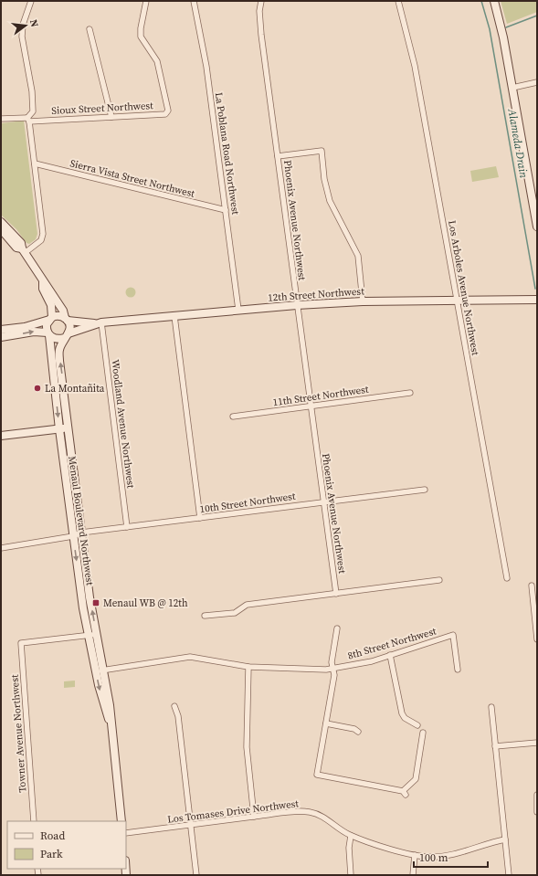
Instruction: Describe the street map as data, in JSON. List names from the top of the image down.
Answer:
{
  "streets": {
    "main road": ["12th Street Northwest", "Menaul Boulevard Northwest"],
    "street": [
      "Sioux Street Northwest",
      "La Poblana Road Northwest",
      "Sierra Vista Street Northwest",
      "Phoenix Avenue Northwest",
      "Los Arboles Avenue Northwest",
      "11th Street Northwest",
      "Woodland Avenue Northwest",
      "10th Street Northwest",
      "8th Street Northwest",
      "Towner Avenue Northwest",
      "Los Tomases Drive Northwest"
    ]
  },
  "crossings": [
    ["La Poblana Road Northwest", "Sierra Vista Street Northwest"],
    ["La Poblana Road Northwest", "12th Street Northwest"],
    ["Phoenix Avenue Northwest", "12th Street Northwest"],
    ["Phoenix Avenue Northwest", "11th Street Northwest"],
    ["Phoenix Avenue Northwest", "10th Street Northwest"],
    ["Los Arboles Avenue Northwest", "12th Street Northwest"],
    ["12th Street Northwest", "Woodland Avenue Northwest"],
    ["12th Street Northwest", "Menaul Boulevard Northwest"],
    ["Woodland Avenue Northwest", "10th Street Northwest"],
    ["10th Street Northwest", "Menaul Boulevard Northwest"],
    ["Menaul Boulevard Northwest", "8th Street Northwest"],
    ["Menaul Boulevard Northwest", "Towner Avenue Northwest"]
  ],
  "water": ["Alameda Drain"],
  "places": {
    "other": ["La Montañita"],
    "transit": ["Menaul WB @ 12th"]
  },
  "legend": ["Road", "Park"],
  "scale_bar": "100 m",
  "north": "right"
}
